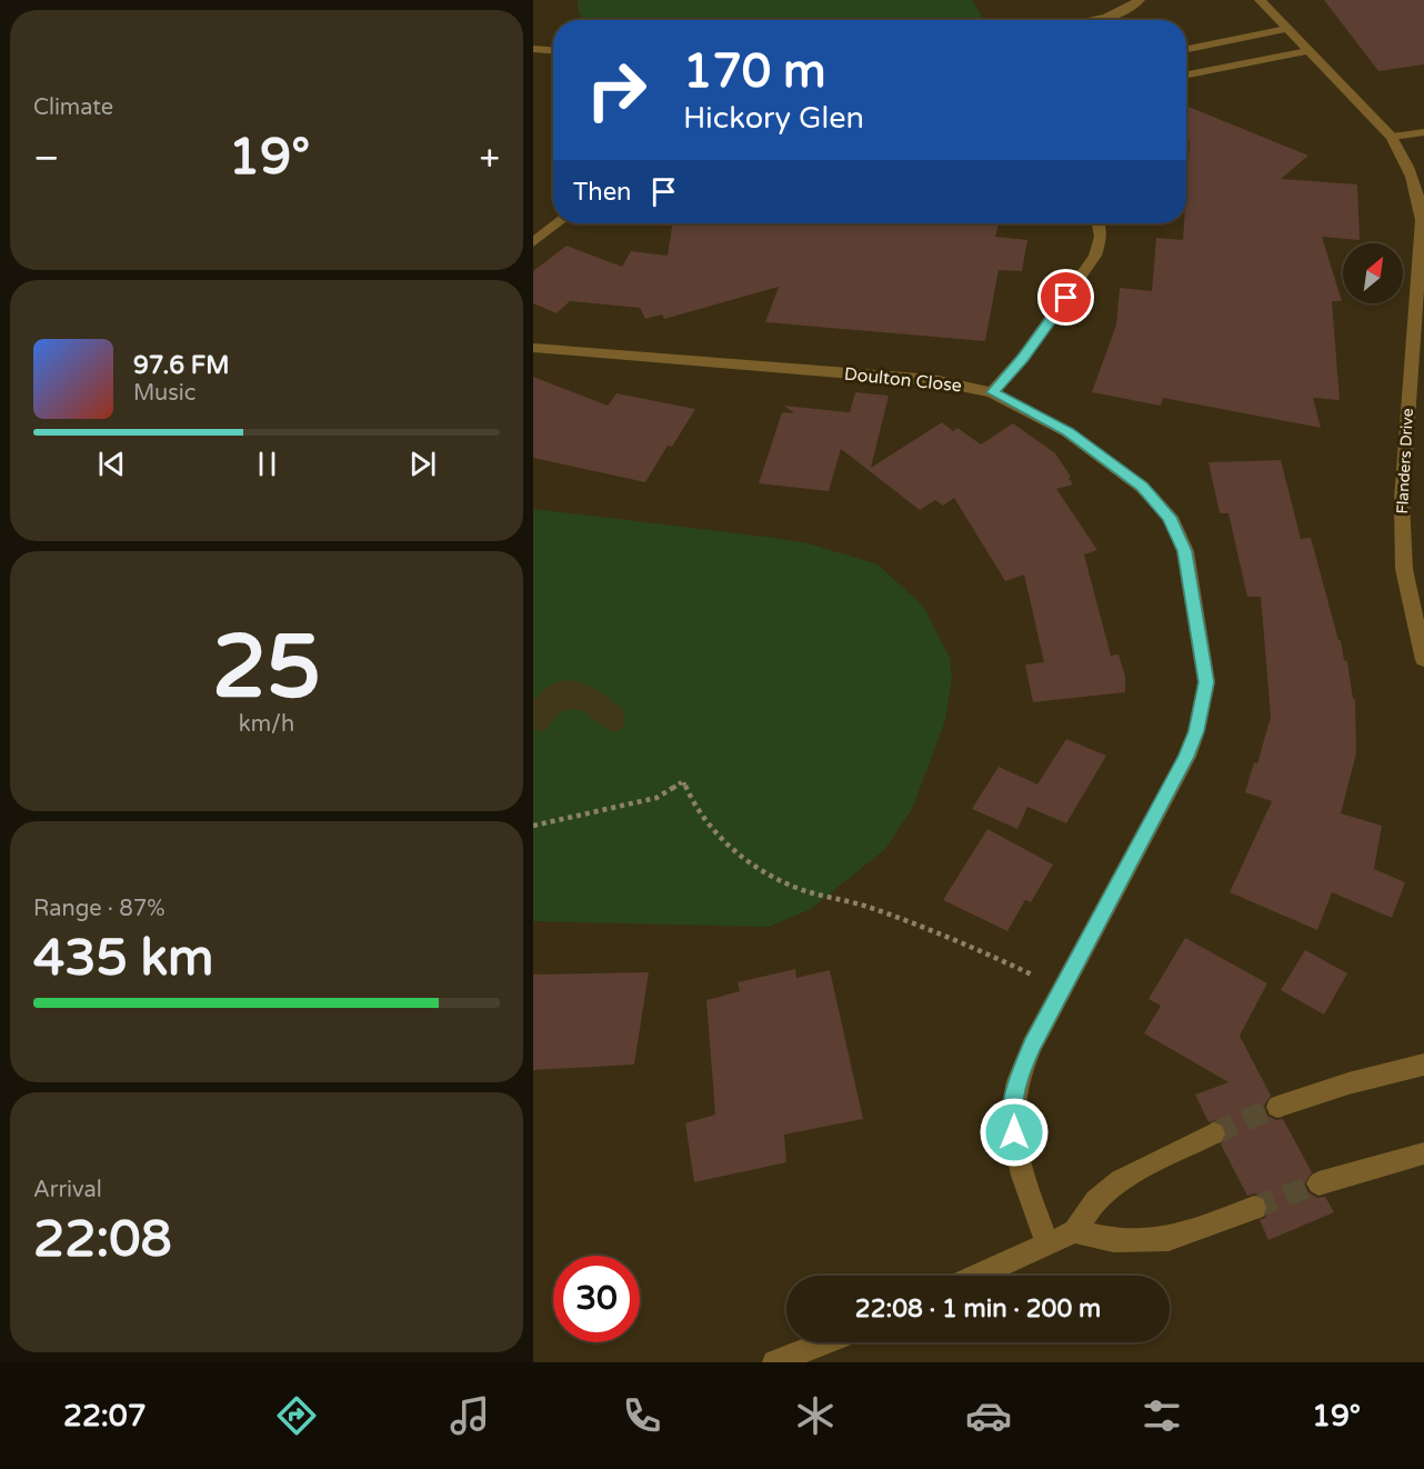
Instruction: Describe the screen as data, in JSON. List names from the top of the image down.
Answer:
{
  "streets": {
    "street": ["Doulton Close", "Flanders Drive"]
  },
  "north": "top right",
  "page": {
    "tile": [
      "Climate",
      ["25", "km/h"],
      ["Range · 87%", "435 km"],
      ["Arrival", "22:08"]
    ],
    "turn": ["170 m", "Hickory Glen"],
    "heat": ["−", "19°", "+"],
    "then": "Then",
    "song": ["97.6 FM", "Music"],
    "limit": "30",
    "trip": "22:08 · 1 min · 200 m",
    "tabs": ["22:07", "19°"]
  }
}
